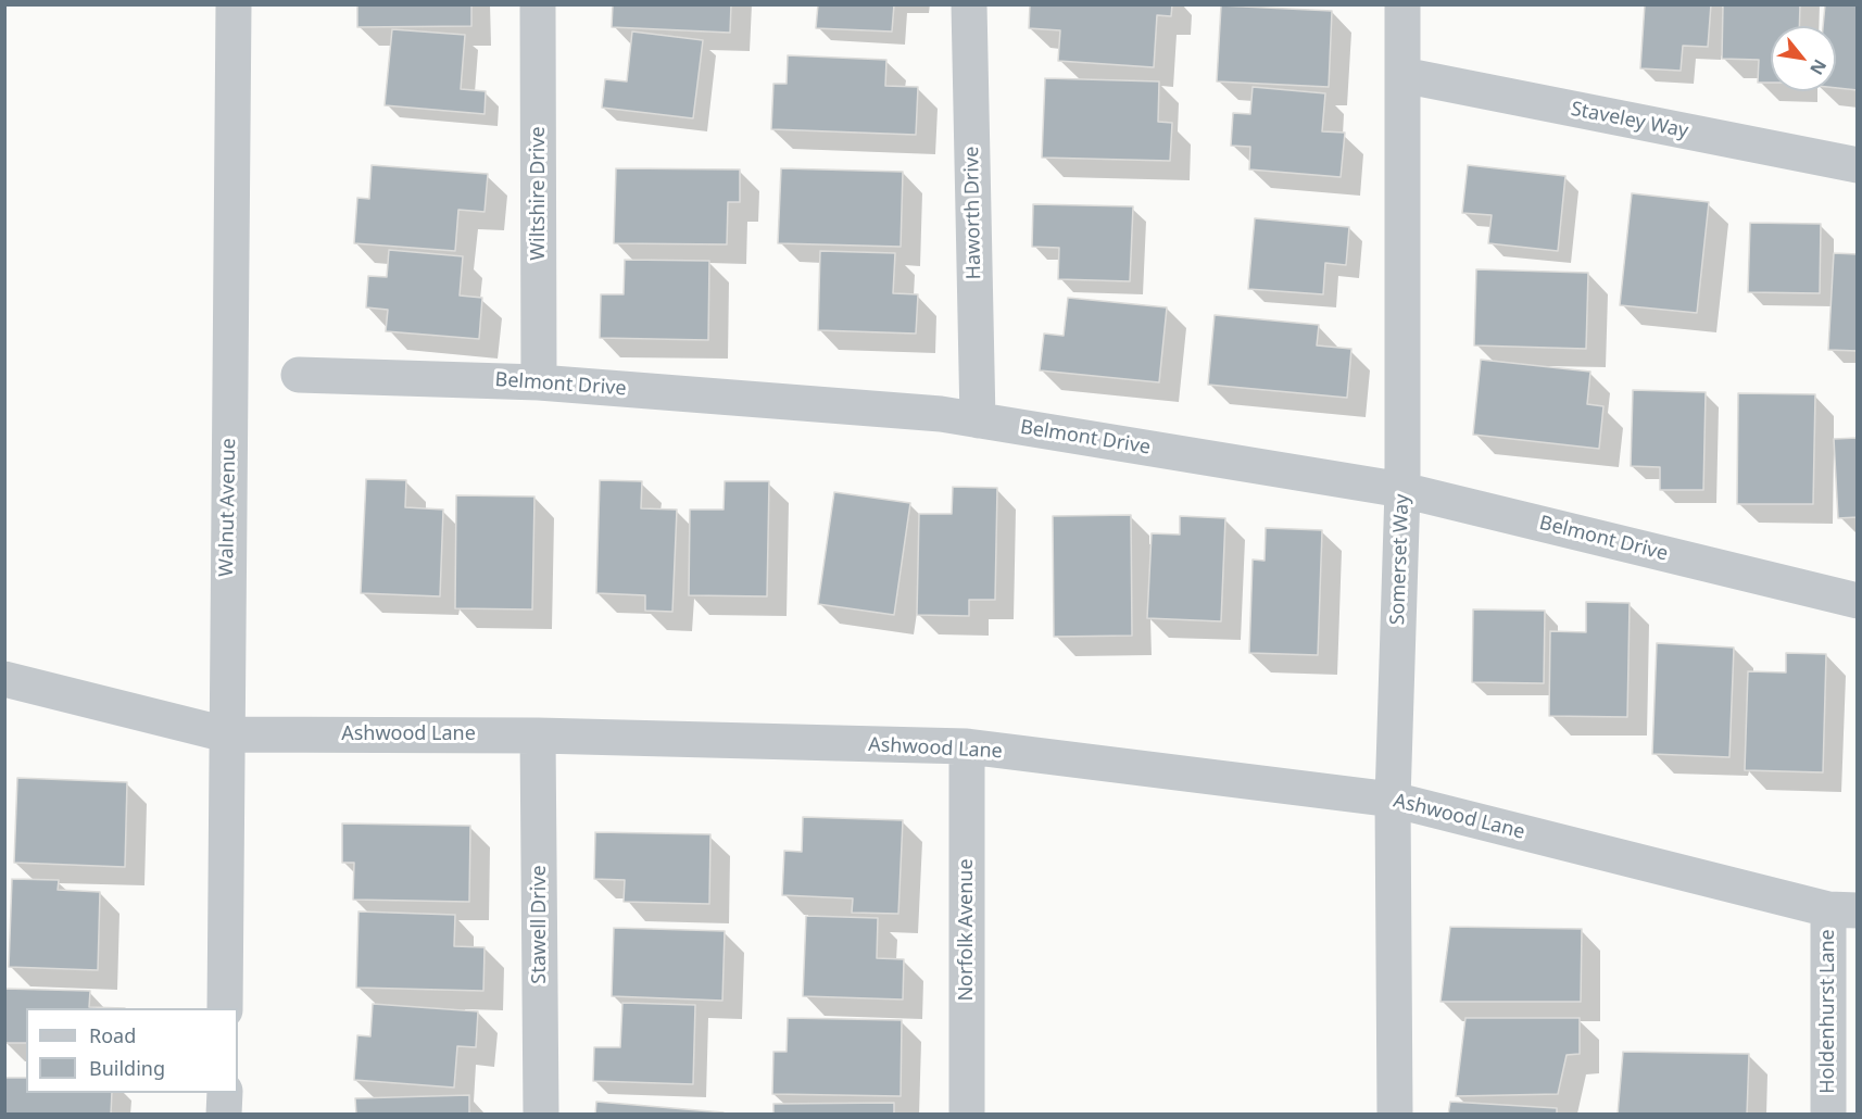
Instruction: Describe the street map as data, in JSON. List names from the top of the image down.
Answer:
{
  "streets": {
    "street": [
      "Staveley Way",
      "Wiltshire Drive",
      "Haworth Drive",
      "Belmont Drive",
      "Walnut Avenue",
      "Somerset Way",
      "Ashwood Lane",
      "Stawell Drive",
      "Norfolk Avenue",
      "Holdenhurst Lane"
    ]
  },
  "crossings": [
    ["Staveley Way", "Somerset Way"],
    ["Wiltshire Drive", "Belmont Drive"],
    ["Haworth Drive", "Belmont Drive"],
    ["Belmont Drive", "Somerset Way"],
    ["Walnut Avenue", "Ashwood Lane"],
    ["Somerset Way", "Ashwood Lane"],
    ["Ashwood Lane", "Stawell Drive"],
    ["Ashwood Lane", "Norfolk Avenue"],
    ["Ashwood Lane", "Holdenhurst Lane"]
  ],
  "legend": ["Road", "Building"],
  "north": "bottom right"
}
